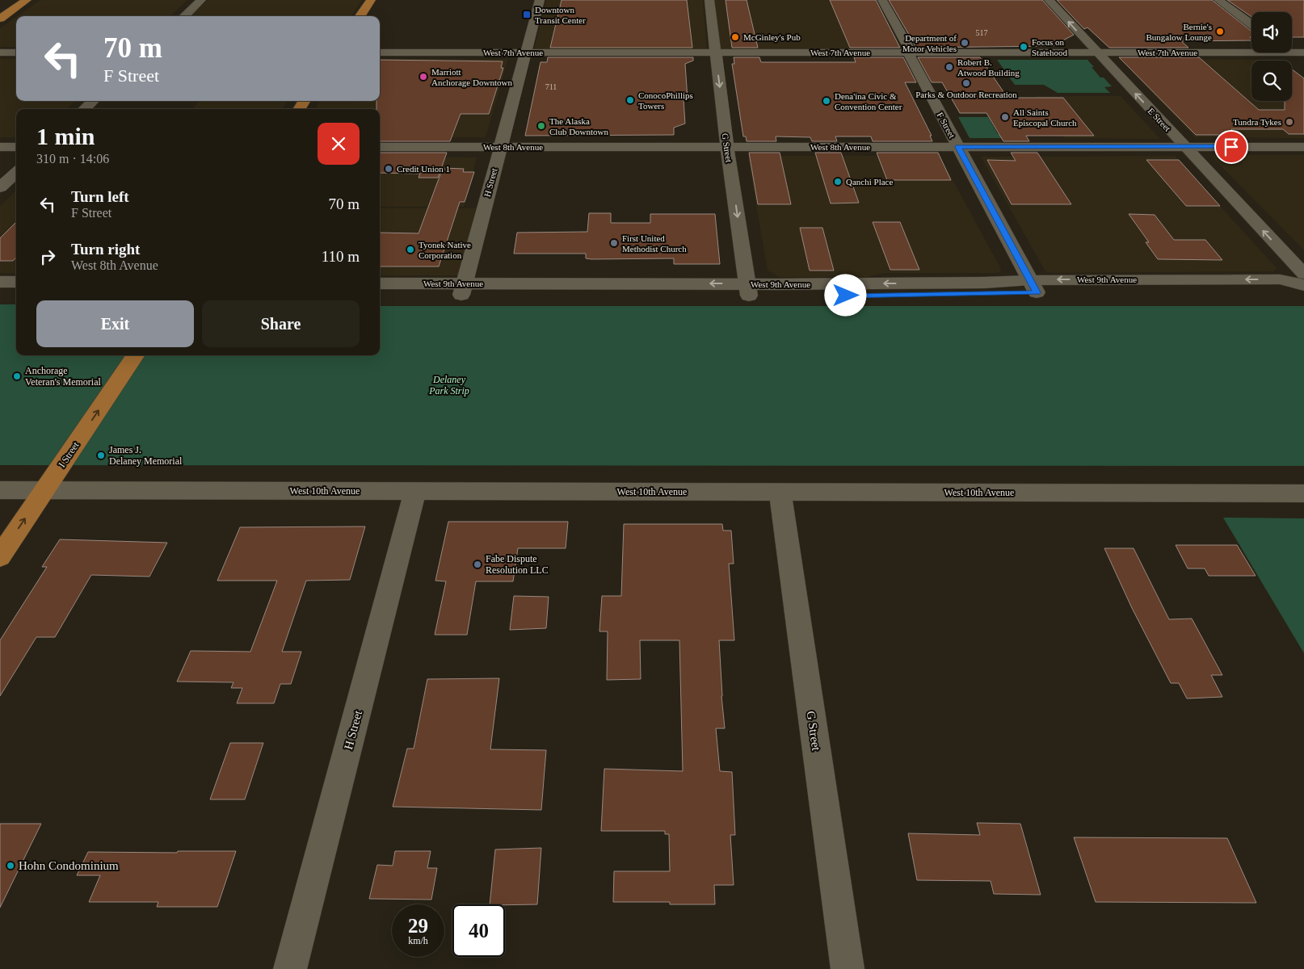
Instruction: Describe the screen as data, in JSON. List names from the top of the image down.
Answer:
{
  "streets": {
    "main road": ["I Street"],
    "street": [
      "West 7th Avenue",
      "E Street",
      "F Street",
      "West 8th Avenue",
      "G Street",
      "H Street",
      "West 9th Avenue",
      "West 10th Avenue"
    ]
  },
  "crossings": [
    ["West 7th Avenue", "E Street"],
    ["West 7th Avenue", "F Street"],
    ["West 7th Avenue", "G Street"],
    ["West 7th Avenue", "H Street"],
    ["E Street", "West 8th Avenue"],
    ["F Street", "West 8th Avenue"],
    ["F Street", "West 9th Avenue"],
    ["West 8th Avenue", "G Street"],
    ["West 8th Avenue", "H Street"],
    ["G Street", "West 9th Avenue"],
    ["G Street", "West 10th Avenue"],
    ["H Street", "West 9th Avenue"],
    ["H Street", "West 10th Avenue"],
    ["I Street", "West 10th Avenue"]
  ],
  "one_way": ["E Street", "I Street"],
  "parks": ["Delaney Park Strip"],
  "places": {
    "transit": ["Downtown Transit Center"],
    "other": [
      "Bernie's Bungalow Lounge",
      "McGinley's Pub",
      "Department of Motor Vehicles",
      "Focus on Statehood",
      "Robert B. Atwood Building",
      "Marriott Anchorage Downtown",
      "Parks & Outdoor Recreation",
      "ConocoPhillips Towers",
      "Dena'ina Civic & Convention Center",
      "All Saints Episcopal Church",
      "Tundra Tykes",
      "The Alaska Club Downtown",
      "Credit Union 1",
      "Qanchi Place",
      "First United Methodist Church",
      "Tyonek Native Corporation",
      "Anchorage Veteran's Memorial",
      "James J. Delaney Memorial",
      "Fabe Dispute Resolution LLC",
      "Hohn Condominium"
    ]
  },
  "house_numbers": ["517", "711"],
  "page": {
    "turn": ["70 m", "F Street"],
    "heading": ["1 min", "310 m · 14:06"],
    "list": [
      {
        "name": "Turn left",
        "note": "F Street",
        "value": "70 m"
      },
      {
        "name": "Turn right",
        "note": "West 8th Avenue",
        "value": "110 m"
      }
    ],
    "buttons": ["Exit", "Share"],
    "speed": "29 km/h",
    "limit": "40"
  }
}
